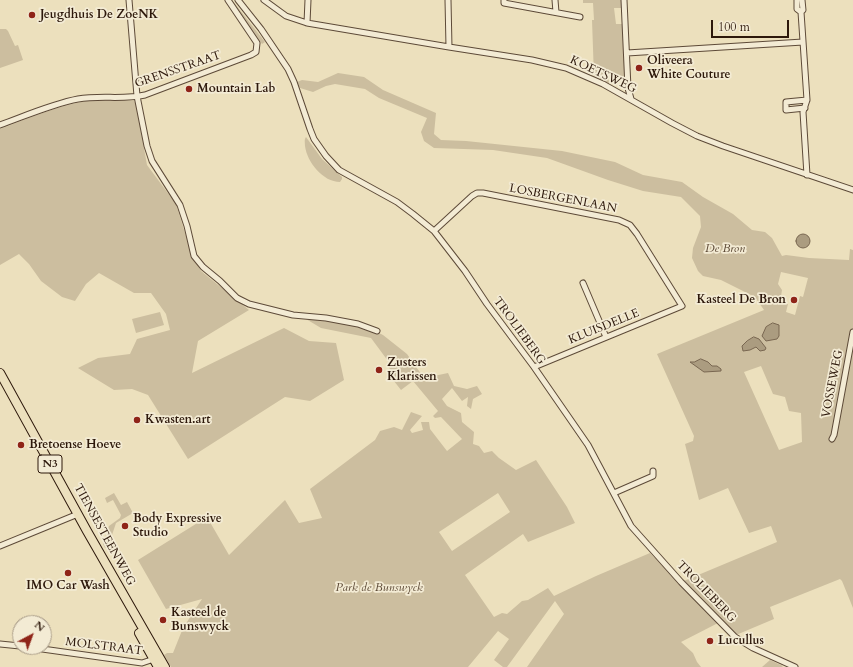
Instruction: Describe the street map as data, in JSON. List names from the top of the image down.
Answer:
{
  "streets": {
    "main road": ["N3", "TIENSESTEENWEG"],
    "street": [
      "GRENSSTRAAT",
      "KOETSWEG",
      "LOSBERGENLAAN",
      "KLUISDELLE",
      "TROLIEBERG",
      "VOSSEWEG",
      "MOLSTRAAT"
    ]
  },
  "crossings": [
    ["LOSBERGENLAAN", "KLUISDELLE"],
    ["LOSBERGENLAAN", "TROLIEBERG"],
    ["KLUISDELLE", "TROLIEBERG"],
    ["TIENSESTEENWEG", "MOLSTRAAT"]
  ],
  "parks": ["De Bron", "Park de Bunswyck"],
  "places": [
    "Jeugdhuis De ZoeNK",
    "Oliveera White Couture",
    "Mountain Lab",
    "Kasteel De Bron",
    "Zusters Klarissen",
    "Kwasten.art",
    "Bretoense Hoeve",
    "Body Expressive Studio",
    "IMO Car Wash",
    "Kasteel de Bunswyck",
    "Lucullus"
  ],
  "scale_bar": "100 m",
  "north": "top right"
}
